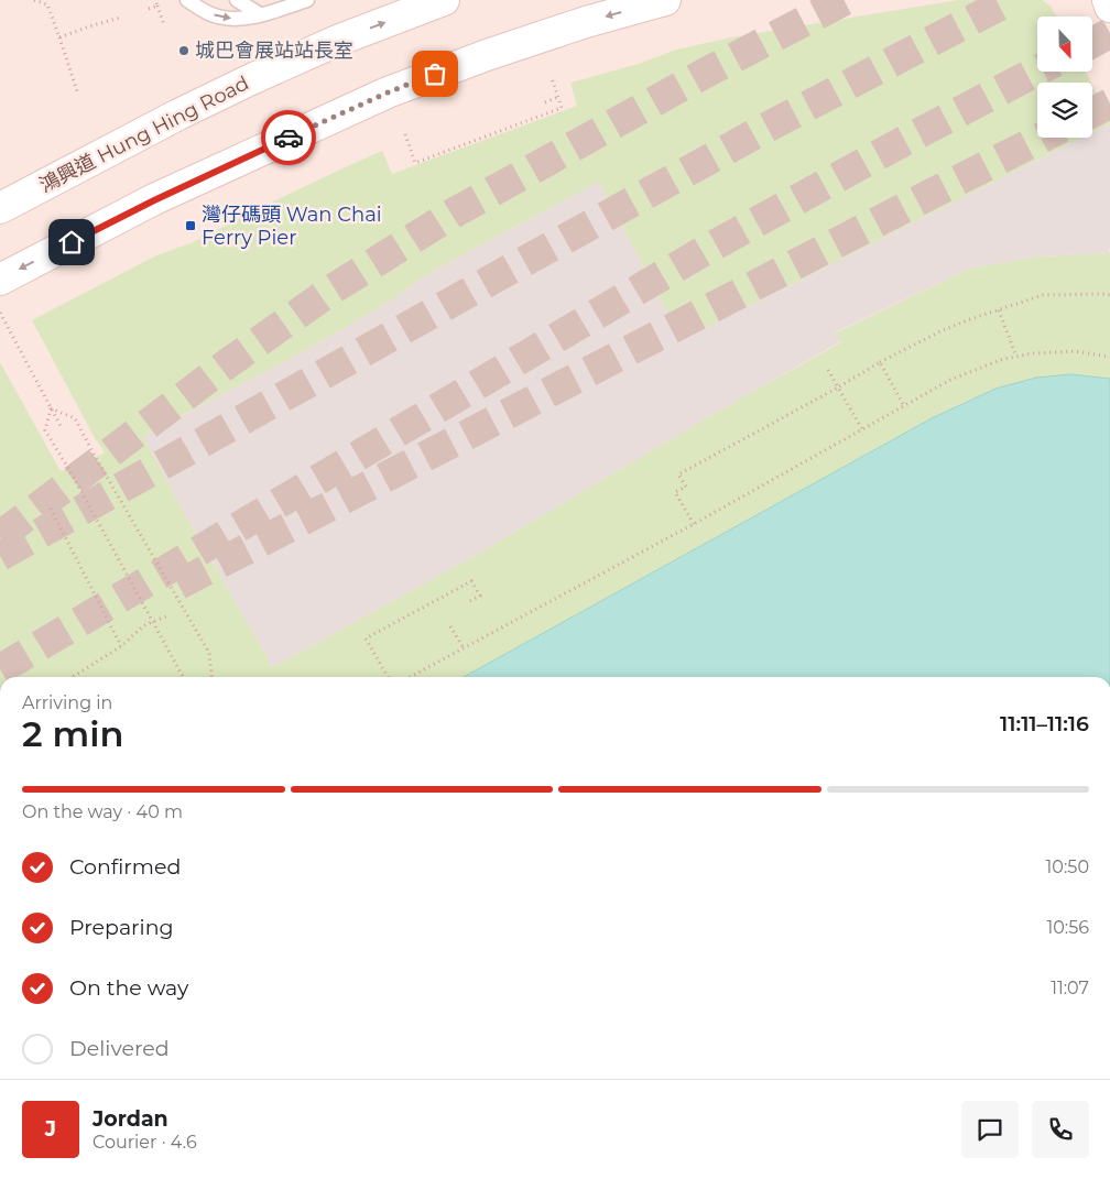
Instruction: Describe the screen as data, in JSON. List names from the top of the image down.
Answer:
{
  "streets": {
    "main road": ["鴻興道 Hung Hing Road"]
  },
  "places": {
    "other": ["城巴會展站站長室"],
    "transit": ["灣仔碼頭 Wan Chai Ferry Pier"]
  },
  "north": "bottom",
  "page": {
    "heading": ["2 min", "Arriving in", "11:11–11:16"],
    "panel": ["Jordan", "Courier · 4.6"],
    "bar": "On the way · 40 m",
    "list": [
      ["Confirmed", "10:50"],
      ["Preparing", "10:56"],
      ["On the way", "11:07"],
      "Delivered"
    ],
    "round": "J"
  }
}
